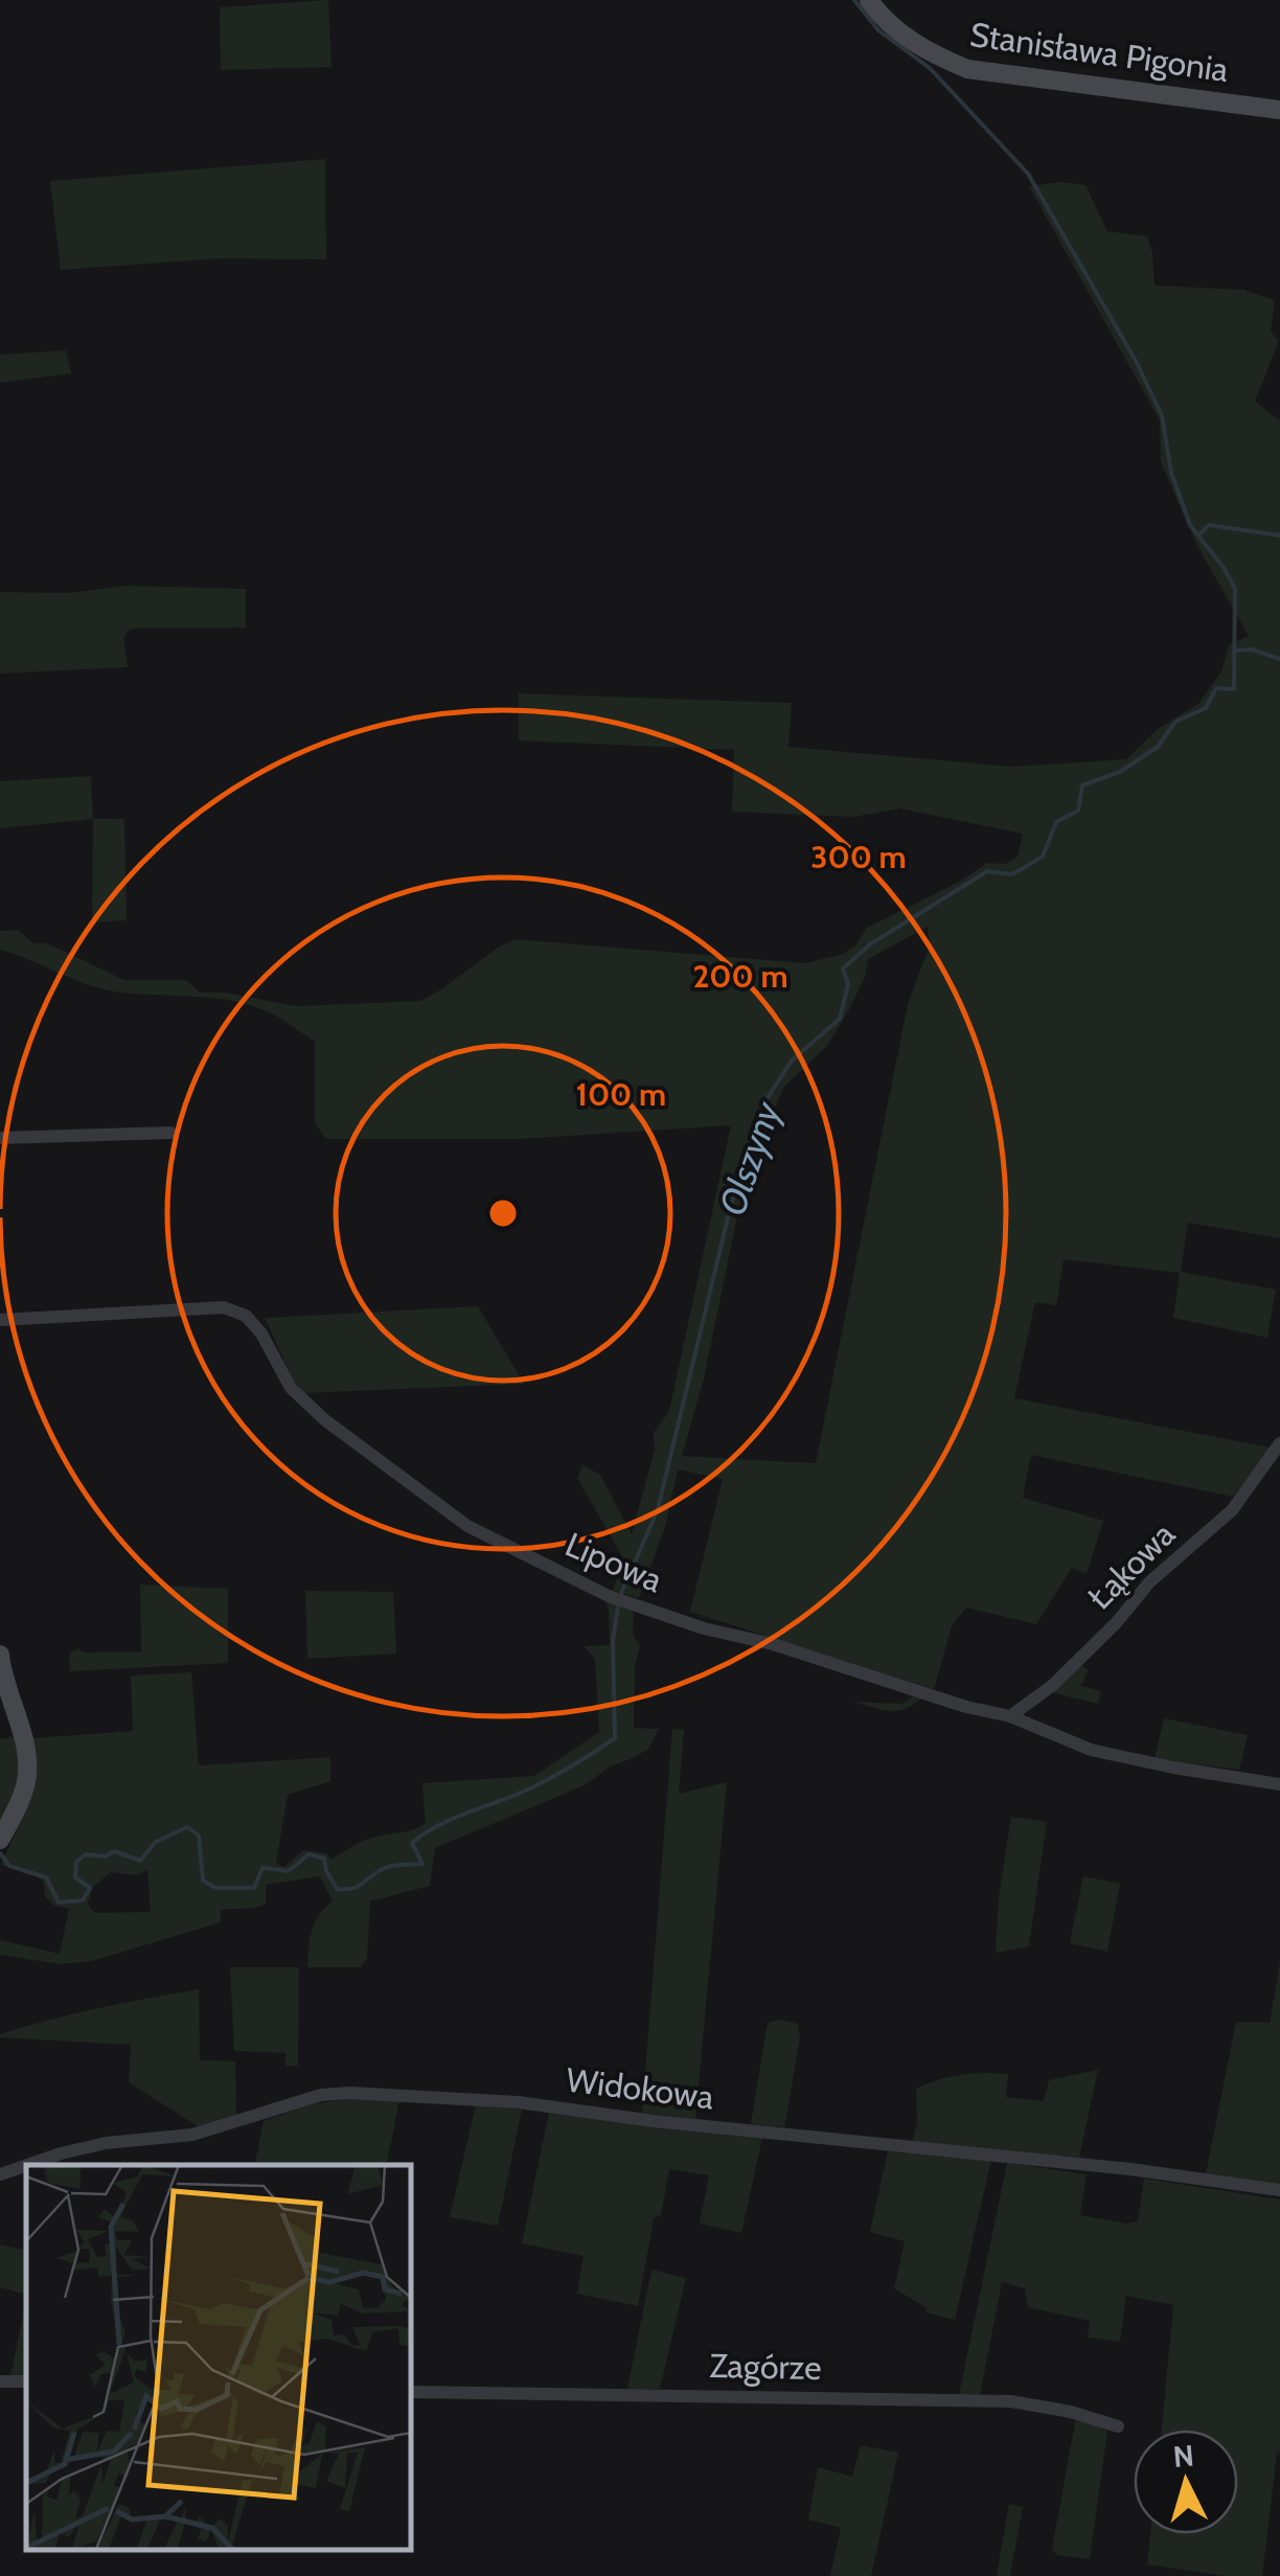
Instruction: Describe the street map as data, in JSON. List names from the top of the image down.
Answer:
{
  "streets": {
    "street": [
      "Stanisława Pigonia",
      "Lipowa",
      "Łąkowa",
      "Widokowa",
      "Zagórze"
    ]
  },
  "crossings": [
    ["Lipowa", "Łąkowa"]
  ],
  "water": ["Olszyny"],
  "north": "top",
  "rings": ["300 m", "200 m", "100 m"]
}
